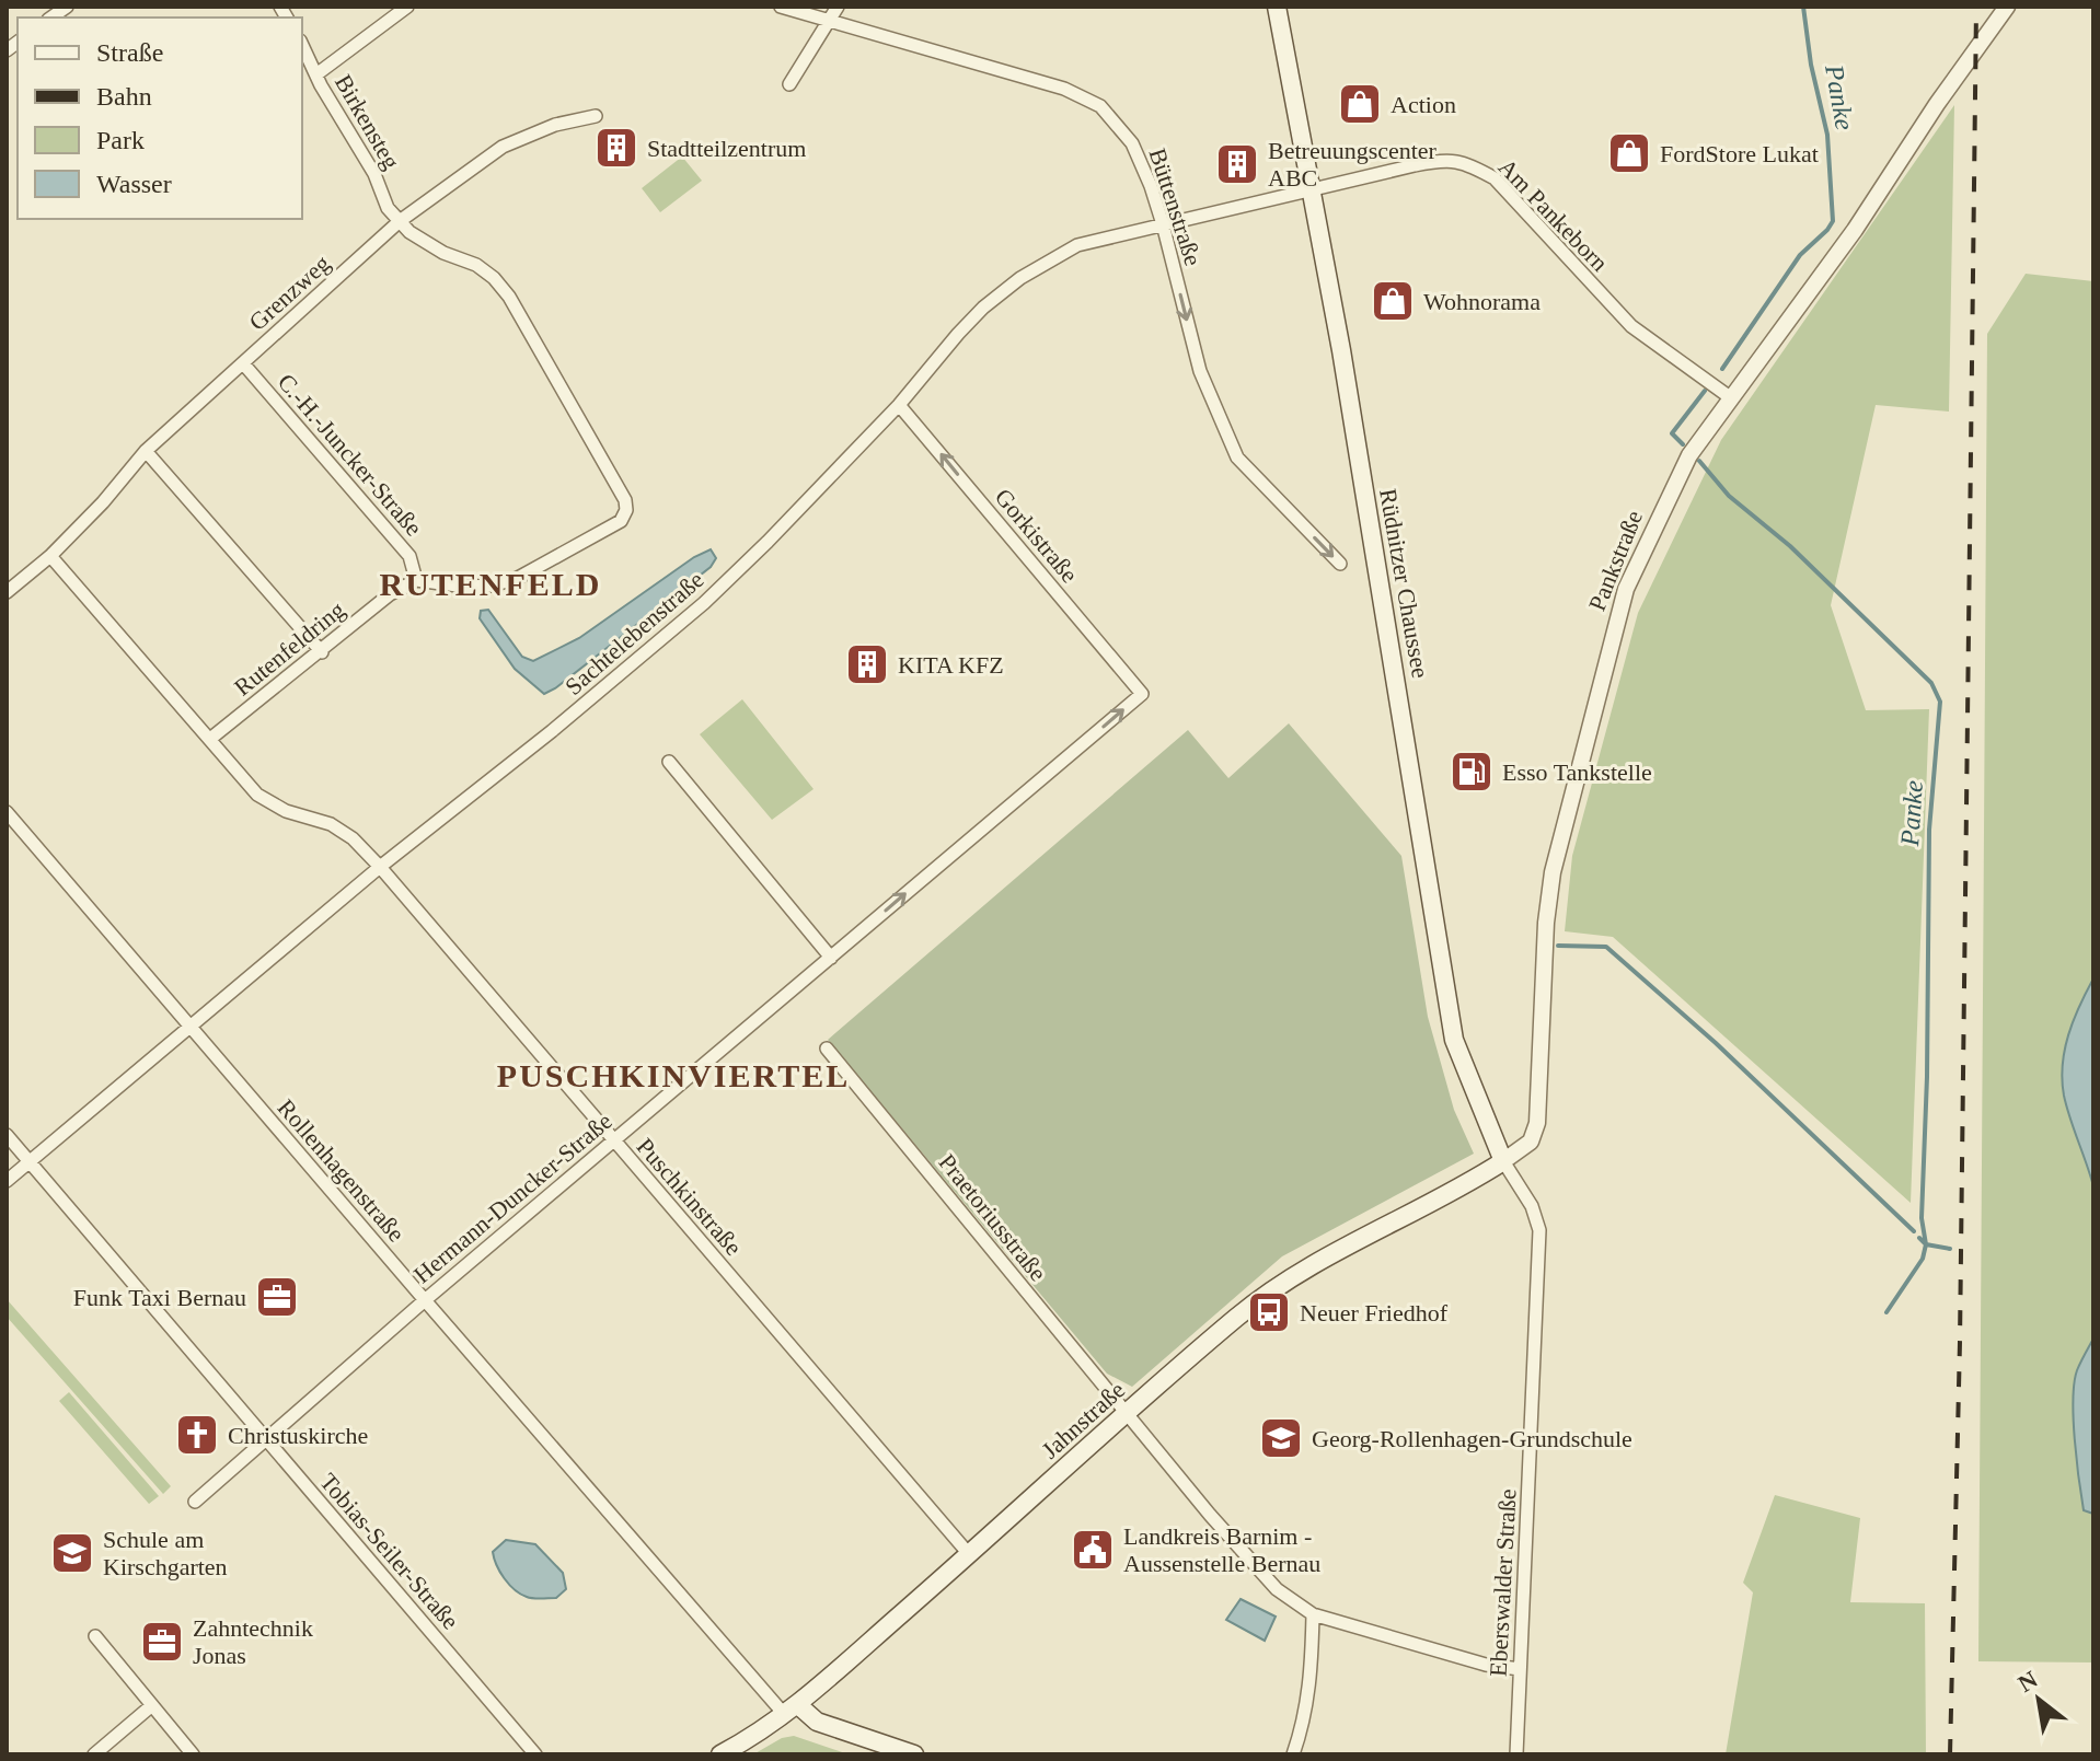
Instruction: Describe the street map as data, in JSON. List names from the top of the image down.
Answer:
{
  "streets": {
    "main road": ["Rüdnitzer Chaussee", "Jahnstraße"],
    "street": [
      "Birkensteg",
      "Büttenstraße",
      "Am Pankeborn",
      "Grenzweg",
      "C.-H.-Juncker-Straße",
      "Gorkistraße",
      "Pankstraße",
      "Sachtelebenstraße",
      "Rutenfeldring",
      "Rollenhagenstraße",
      "Puschkinstraße",
      "Hermann-Duncker-Straße",
      "Praetoriusstraße",
      "Tobias-Seiler-Straße",
      "Eberswalder Straße"
    ]
  },
  "crossings": [
    ["Birkensteg", "Grenzweg"],
    ["Büttenstraße", "Sachtelebenstraße"],
    ["Am Pankeborn", "Pankstraße"],
    ["Am Pankeborn", "Rüdnitzer Chaussee"],
    ["Am Pankeborn", "Sachtelebenstraße"],
    ["Grenzweg", "C.-H.-Juncker-Straße"],
    ["C.-H.-Juncker-Straße", "Rutenfeldring"],
    ["Gorkistraße", "Sachtelebenstraße"],
    ["Gorkistraße", "Hermann-Duncker-Straße"],
    ["Pankstraße", "Rüdnitzer Chaussee"],
    ["Pankstraße", "Jahnstraße"],
    ["Pankstraße", "Eberswalder Straße"],
    ["Rüdnitzer Chaussee", "Sachtelebenstraße"],
    ["Rüdnitzer Chaussee", "Jahnstraße"],
    ["Rüdnitzer Chaussee", "Eberswalder Straße"],
    ["Sachtelebenstraße", "Rollenhagenstraße"],
    ["Sachtelebenstraße", "Puschkinstraße"],
    ["Sachtelebenstraße", "Tobias-Seiler-Straße"],
    ["Rollenhagenstraße", "Hermann-Duncker-Straße"],
    ["Rollenhagenstraße", "Jahnstraße"],
    ["Puschkinstraße", "Hermann-Duncker-Straße"],
    ["Puschkinstraße", "Jahnstraße"],
    ["Hermann-Duncker-Straße", "Tobias-Seiler-Straße"],
    ["Praetoriusstraße", "Jahnstraße"],
    ["Praetoriusstraße", "Eberswalder Straße"],
    ["Jahnstraße", "Eberswalder Straße"]
  ],
  "one_way": ["Büttenstraße", "Gorkistraße"],
  "districts": ["RUTENFELD", "PUSCHKINVIERTEL"],
  "water": ["Panke"],
  "places": {
    "shop": ["Action", "FordStore Lukat", "Wohnorama"],
    "building": ["Stadtteilzentrum", "Betreuungscenter ABC", "KITA KFZ"],
    "fuel station": ["Esso Tankstelle"],
    "office": ["Funk Taxi Bernau", "Zahntechnik Jonas"],
    "bus stop": ["Neuer Friedhof"],
    "church": ["Christuskirche"],
    "school or university": ["Georg-Rollenhagen-Grundschule", "Schule am Kirschgarten"],
    "public building": ["Landkreis Barnim - Aussenstelle Bernau"]
  },
  "legend": [
    "Straße",
    "Bahn",
    "Park",
    "Wasser"
  ],
  "north": "top left"
}
